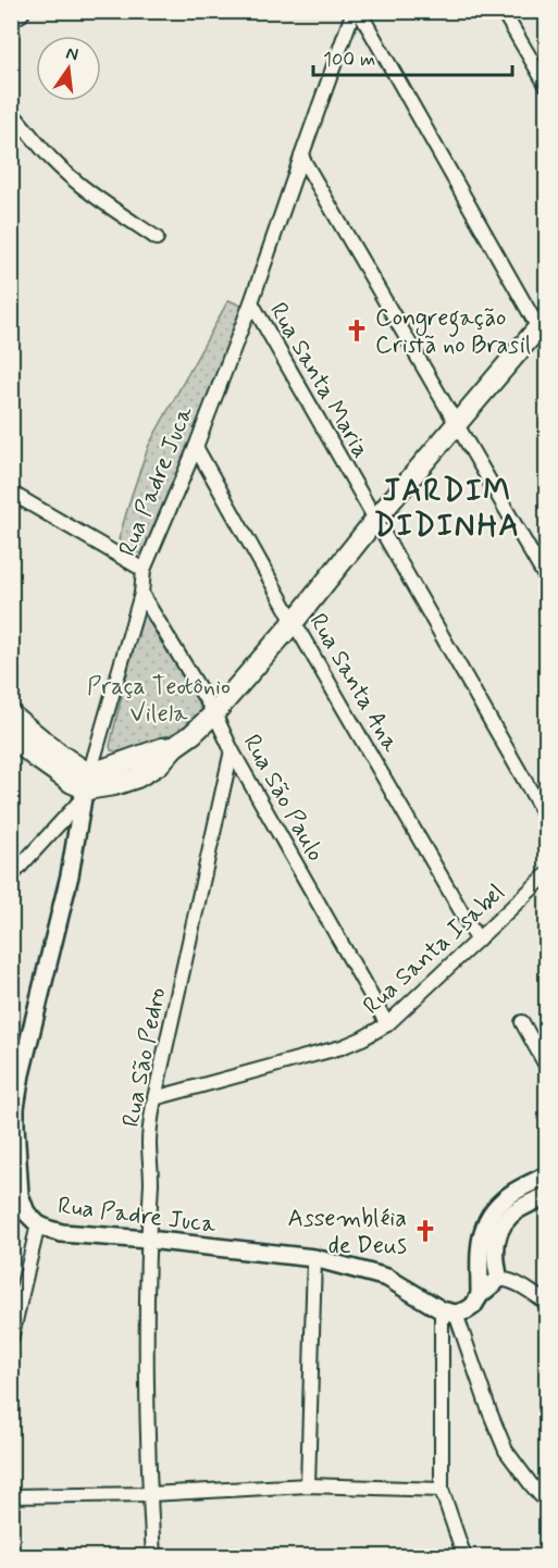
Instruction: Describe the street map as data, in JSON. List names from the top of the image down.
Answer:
{
  "streets": {
    "street": [
      "Rua Santa Maria",
      "Rua Padre Juca",
      "Rua Santa Ana",
      "Rua São Paulo",
      "Rua Santa Isabel",
      "Rua São Pedro"
    ]
  },
  "crossings": [
    ["Rua Santa Maria", "Rua Padre Juca"],
    ["Rua Padre Juca", "Rua Santa Ana"],
    ["Rua Padre Juca", "Rua São Paulo"],
    ["Rua Padre Juca", "Rua São Pedro"],
    ["Rua Santa Ana", "Rua Santa Isabel"],
    ["Rua São Paulo", "Rua Santa Isabel"],
    ["Rua São Paulo", "Rua São Pedro"],
    ["Rua Santa Isabel", "Rua São Pedro"]
  ],
  "districts": ["JARDIM DIDINHA"],
  "parks": ["Praça Teotônio Vilela"],
  "places": {
    "church": ["Congregação Cristã no Brasil", "Assembléia de Deus"]
  },
  "scale_bar": "100 m",
  "north": "top"
}
